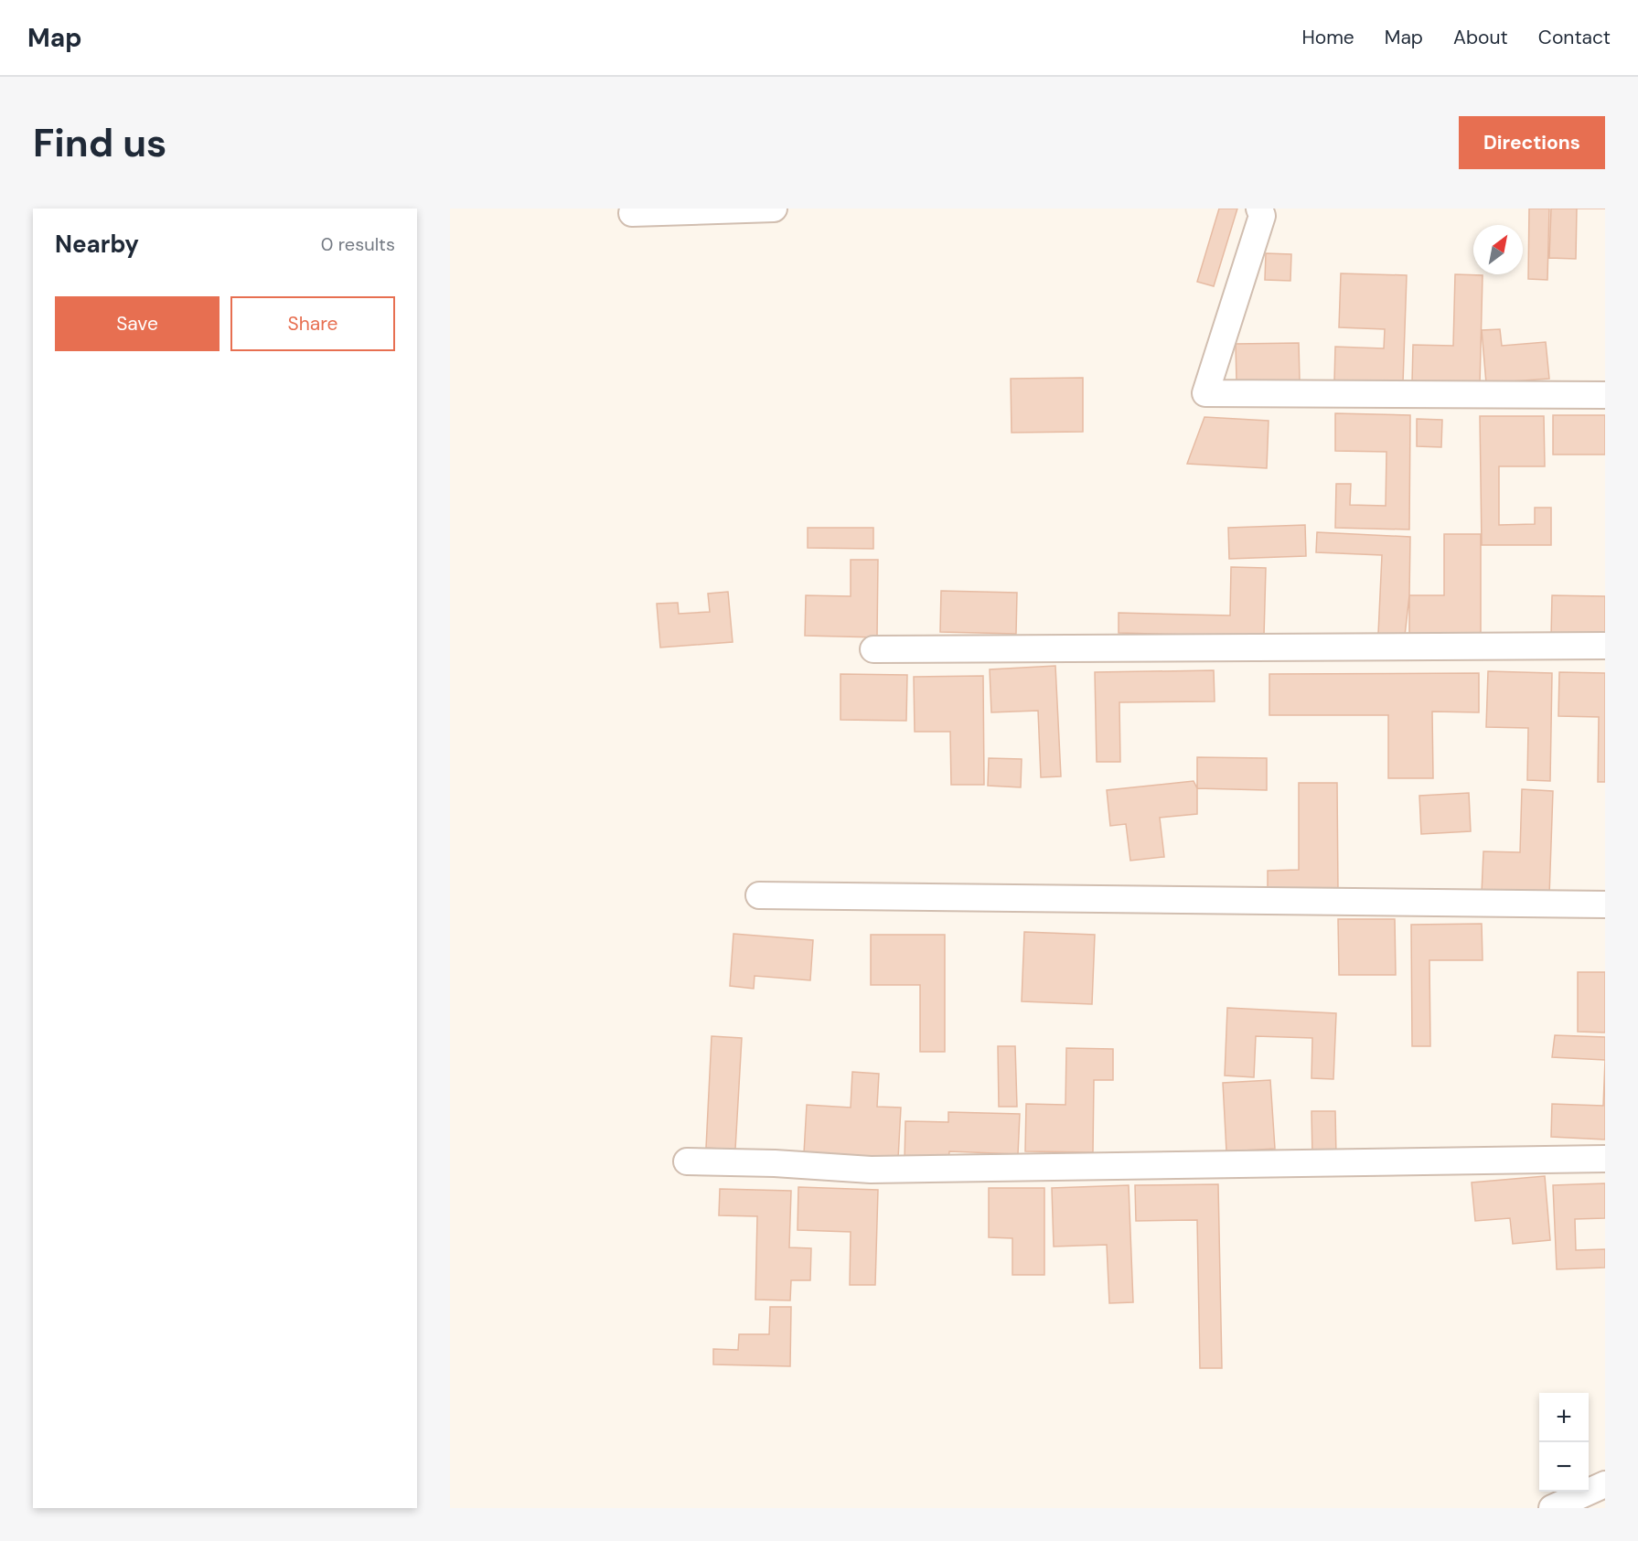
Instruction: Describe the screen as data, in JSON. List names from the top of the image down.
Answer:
{
  "north": "top right",
  "page": {
    "header": "Map",
    "nav": [
      "Home",
      "Map",
      "About",
      "Contact"
    ],
    "buttons": [
      "Directions",
      ["Save", "Share"]
    ],
    "title": "Find us",
    "heading": ["Nearby", "0 results"],
    "map_buttons": ["+", "−"]
  }
}
